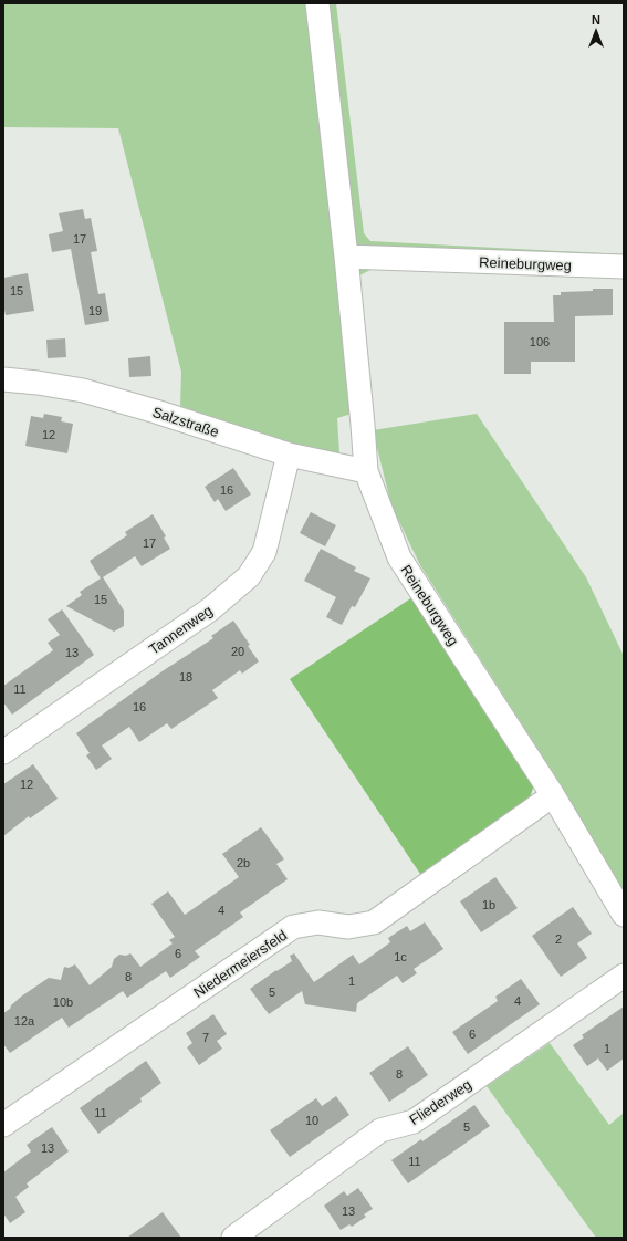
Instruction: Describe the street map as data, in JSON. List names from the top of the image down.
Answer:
{
  "streets": {
    "street": [
      "Reineburgweg",
      "Salzstraße",
      "Tannenweg",
      "Niedermeiersfeld",
      "Fliederweg"
    ]
  },
  "crossings": [
    ["Reineburgweg", "Salzstraße"],
    ["Reineburgweg", "Niedermeiersfeld"],
    ["Salzstraße", "Tannenweg"]
  ],
  "house_numbers": [
    "17",
    "15",
    "19",
    "106",
    "12",
    "16",
    "17",
    "15",
    "20",
    "13",
    "18",
    "11",
    "16",
    "12",
    "2b",
    "1b",
    "4",
    "2",
    "6",
    "1c",
    "8",
    "1",
    "5",
    "4",
    "10b",
    "12a",
    "6",
    "7",
    "1",
    "8",
    "11",
    "10",
    "5",
    "13",
    "11",
    "13"
  ],
  "north": "top"
}
